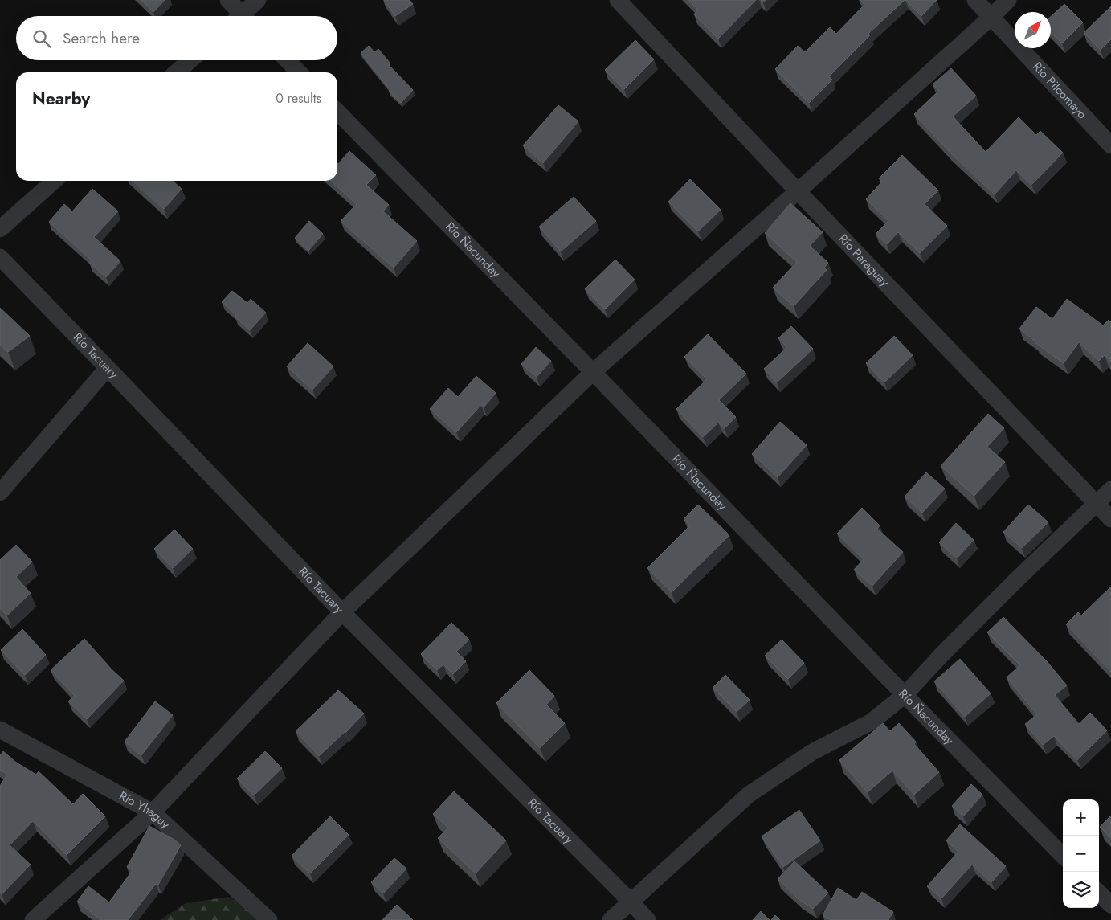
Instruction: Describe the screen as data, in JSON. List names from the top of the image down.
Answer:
{
  "streets": {
    "street": [
      "Río Pilcomayo",
      "Río Ñacunday",
      "Río Paraguay",
      "Río Tacuary",
      "Río Yhaguy"
    ]
  },
  "north": "top right",
  "page": {
    "search": "Search here",
    "heading": ["Nearby", "0 results"],
    "map_buttons": ["+", "−"]
  }
}
